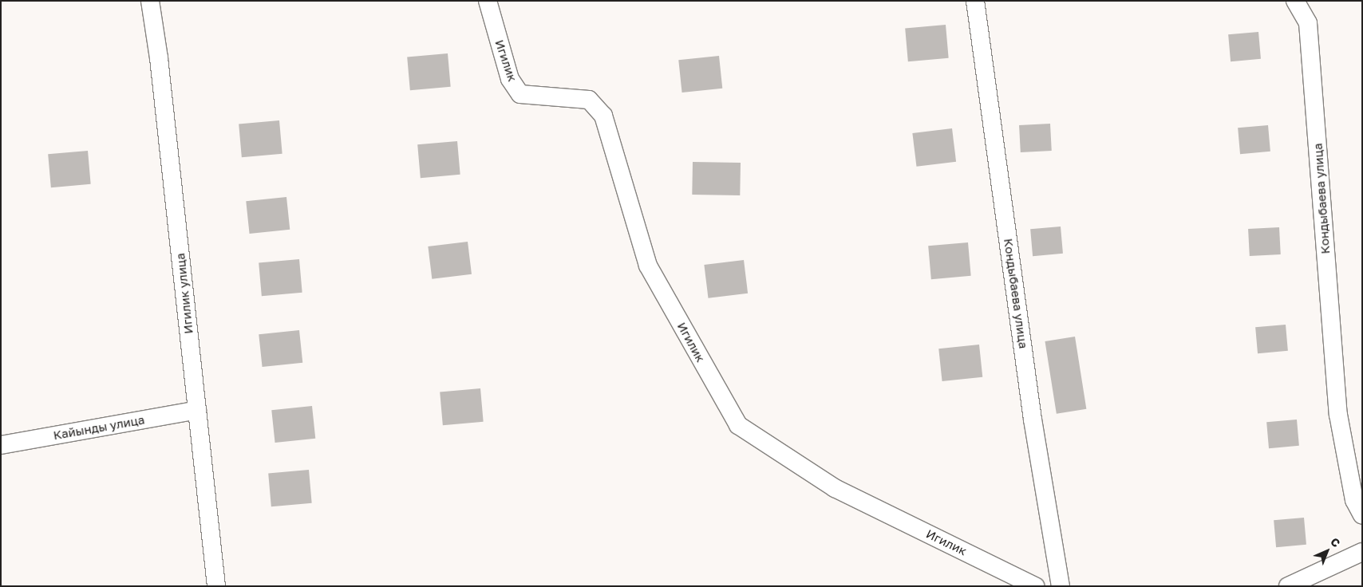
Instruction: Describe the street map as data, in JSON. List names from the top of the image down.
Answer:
{
  "streets": {
    "street": [
      "Игилик",
      "Кондыбаева улица",
      "Игилик улица",
      "Кайынды улица"
    ]
  },
  "crossings": [
    ["Игилик улица", "Кайынды улица"]
  ],
  "north": "top right"
}
